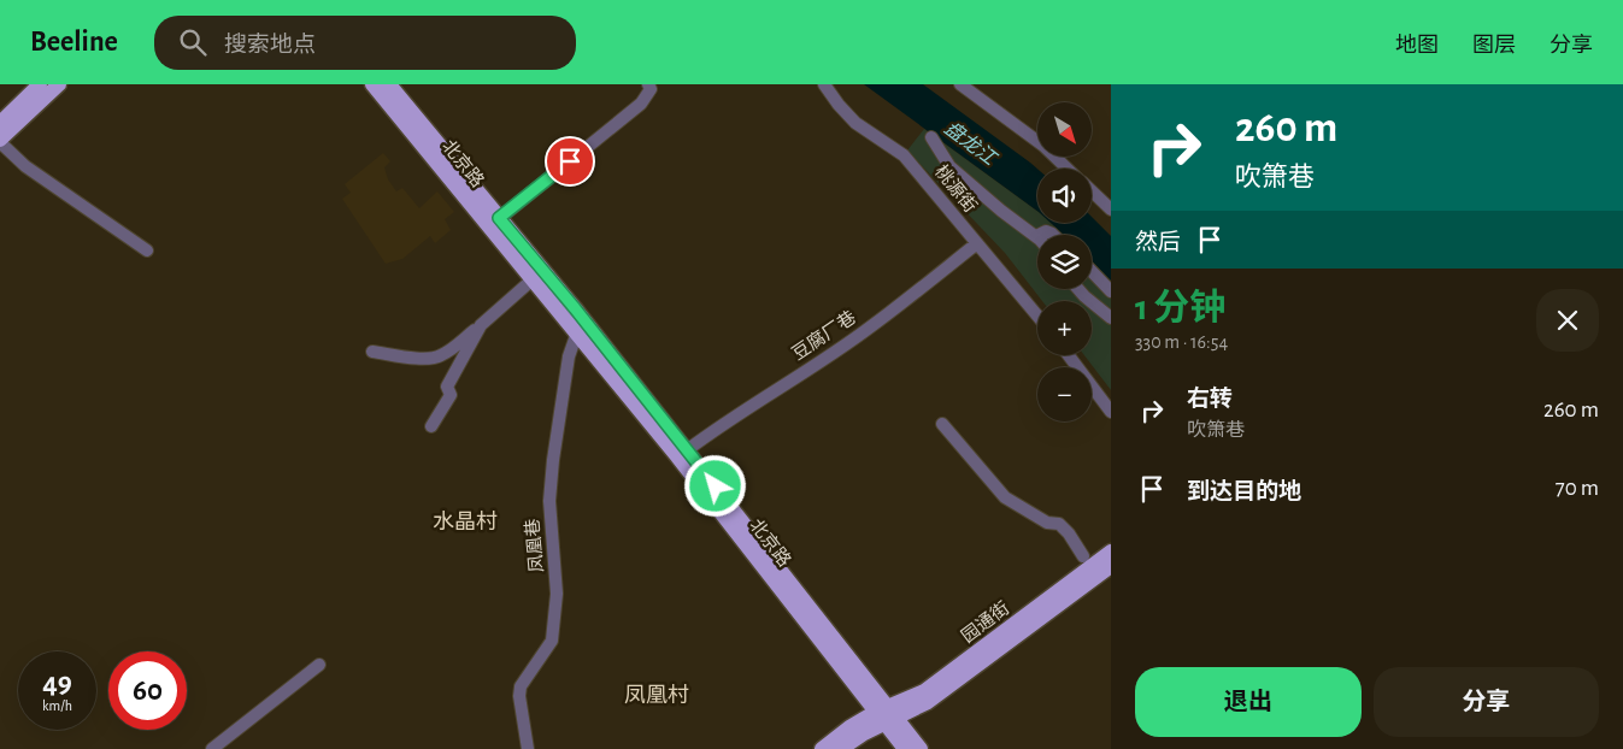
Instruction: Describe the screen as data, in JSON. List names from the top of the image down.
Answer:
{
  "streets": {
    "main road": ["北京路", "园通街"],
    "street": ["桃源街", "豆腐厂巷", "凤凰巷"]
  },
  "crossings": [
    ["北京路", "豆腐厂巷"],
    ["北京路", "凤凰巷"],
    ["北京路", "园通街"],
    ["桃源街", "豆腐厂巷"]
  ],
  "districts": ["水晶村", "凤凰村"],
  "water": ["盘龙江"],
  "north": "bottom right",
  "page": {
    "header": "Beeline",
    "search": "搜索地点",
    "nav": ["地图", "图层", "分享"],
    "turn": ["260 m", "吹箫巷"],
    "map_buttons": ["+", "−"],
    "then": "然后",
    "heading": ["1 分钟", "330 m · 16:54"],
    "list": [
      {
        "name": "右转",
        "note": "吹箫巷",
        "value": "260 m"
      },
      {
        "name": "到达目的地",
        "value": "70 m"
      }
    ],
    "speed": "49 km/h",
    "limit": "60",
    "buttons": ["退出", "分享"]
  }
}
